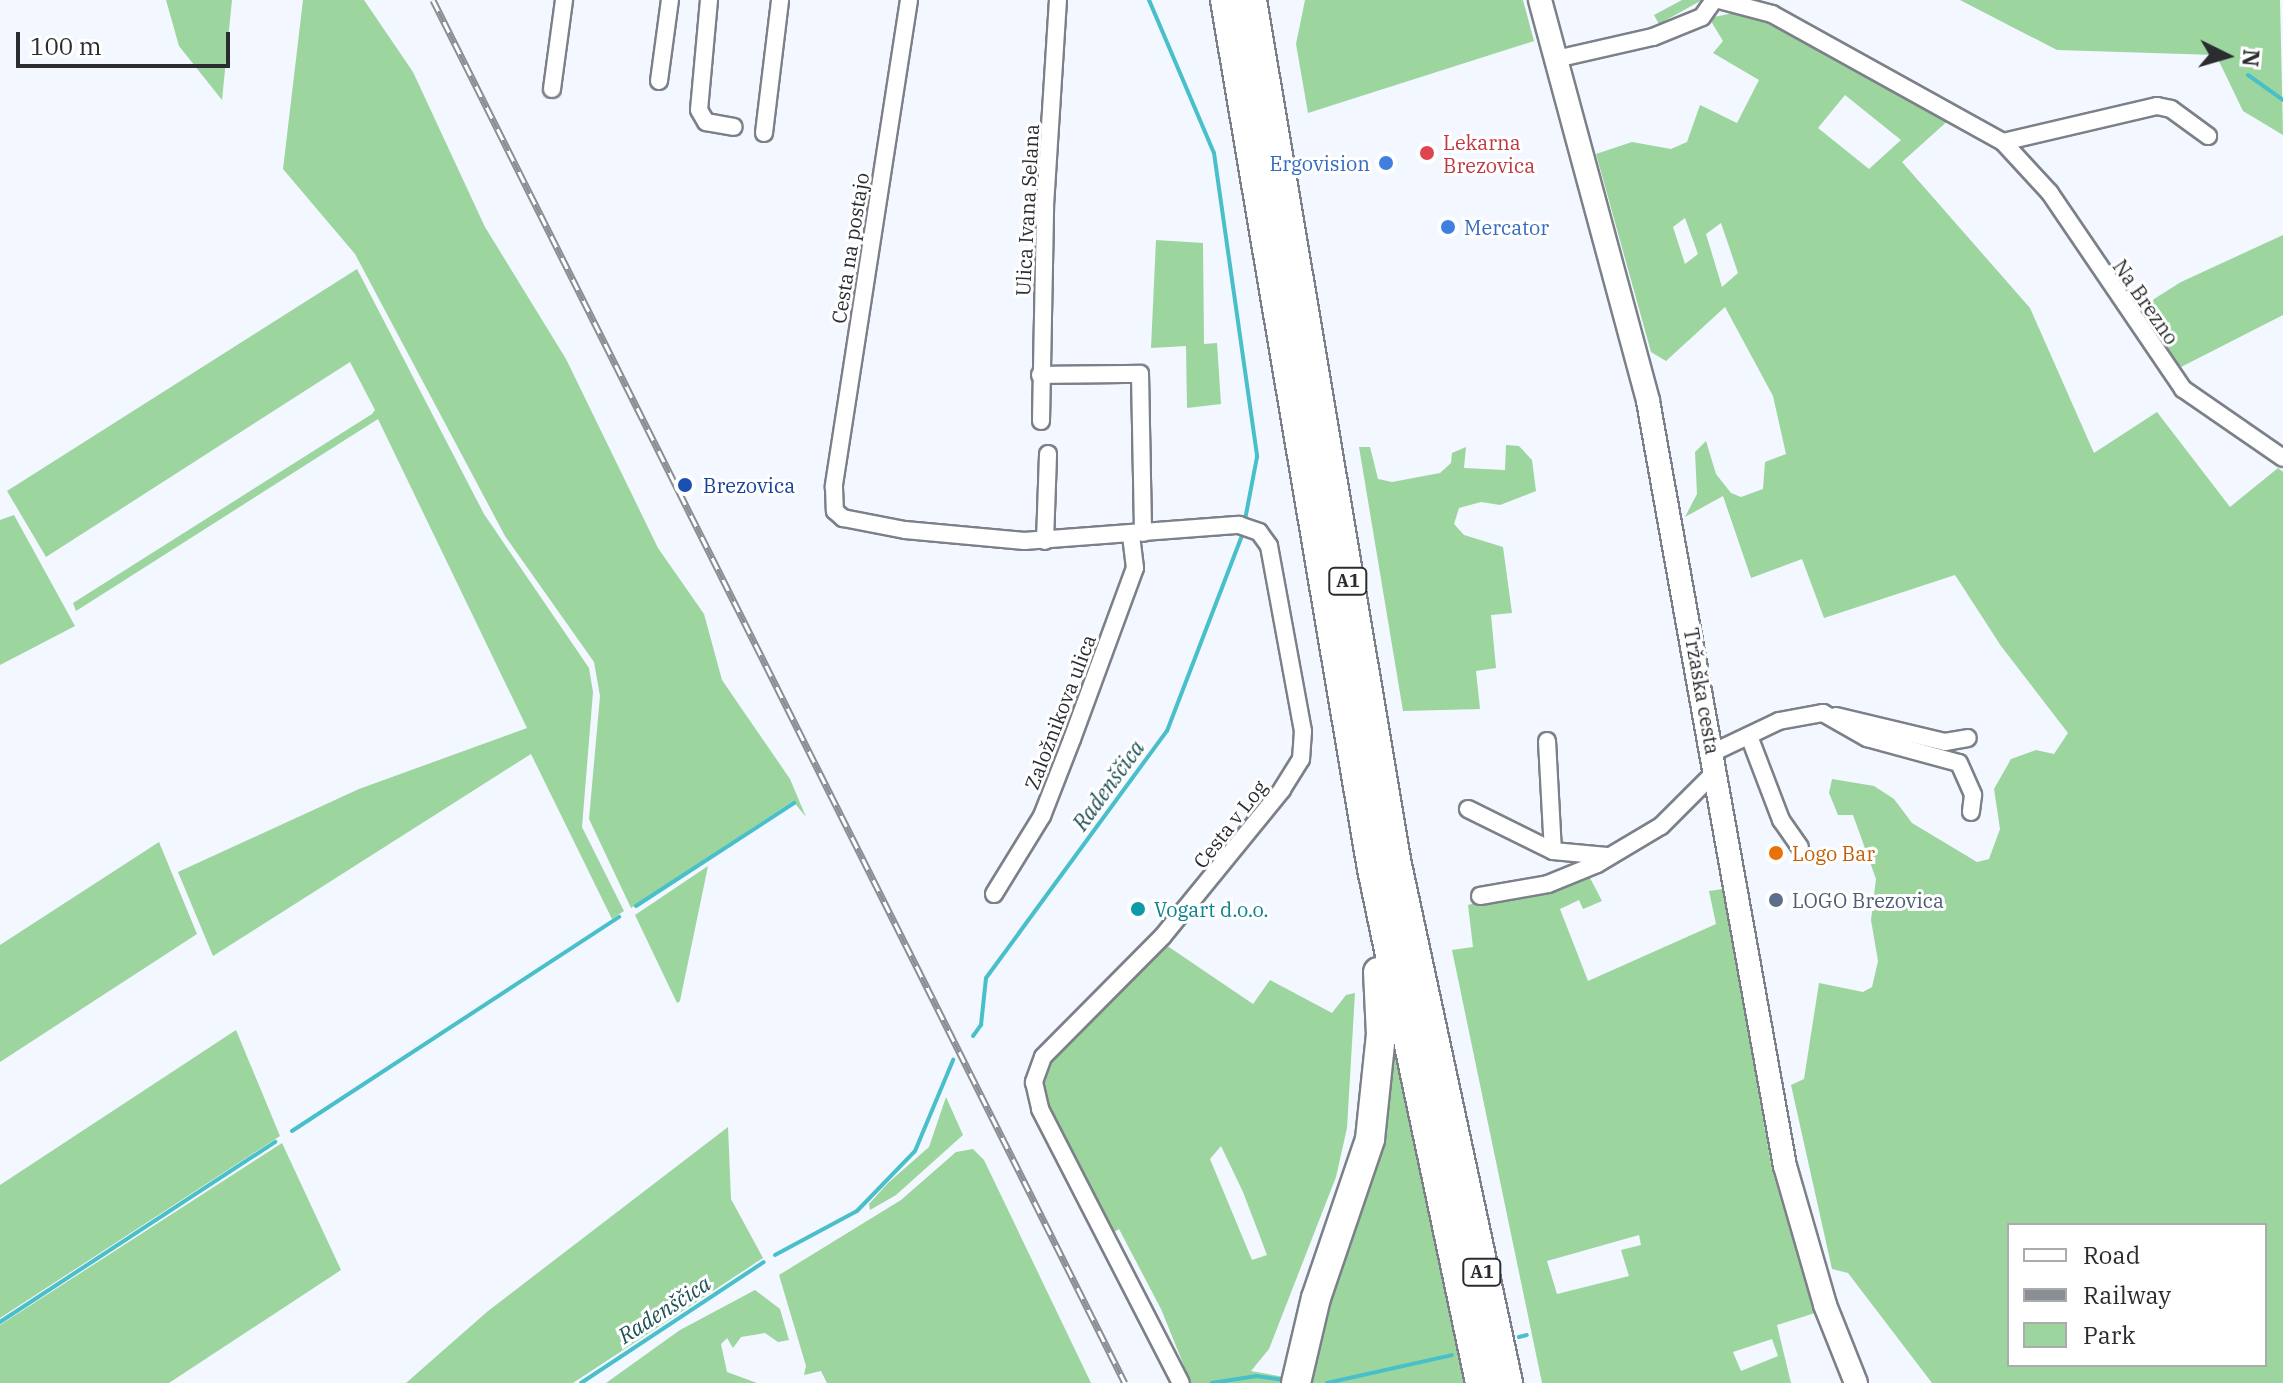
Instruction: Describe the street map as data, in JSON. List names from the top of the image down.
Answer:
{
  "streets": {
    "highway": ["A1"],
    "main road": ["Tržaška cesta"],
    "street": [
      "Ulica Ivana Selana",
      "Cesta na postajo",
      "Na Brezno",
      "Založnikova ulica",
      "Cesta v Log"
    ]
  },
  "crossings": [
    ["Ulica Ivana Selana", "Založnikova ulica"],
    ["Založnikova ulica", "Cesta v Log"]
  ],
  "water": ["Radenščica"],
  "places": [
    "Lekarna Brezovica",
    "Ergovision",
    "Mercator",
    "Brezovica",
    "Logo Bar",
    "LOGO Brezovica",
    "Vogart d.o.o."
  ],
  "legend": ["Road", "Railway", "Park"],
  "scale_bar": "100 m",
  "north": "right"
}
